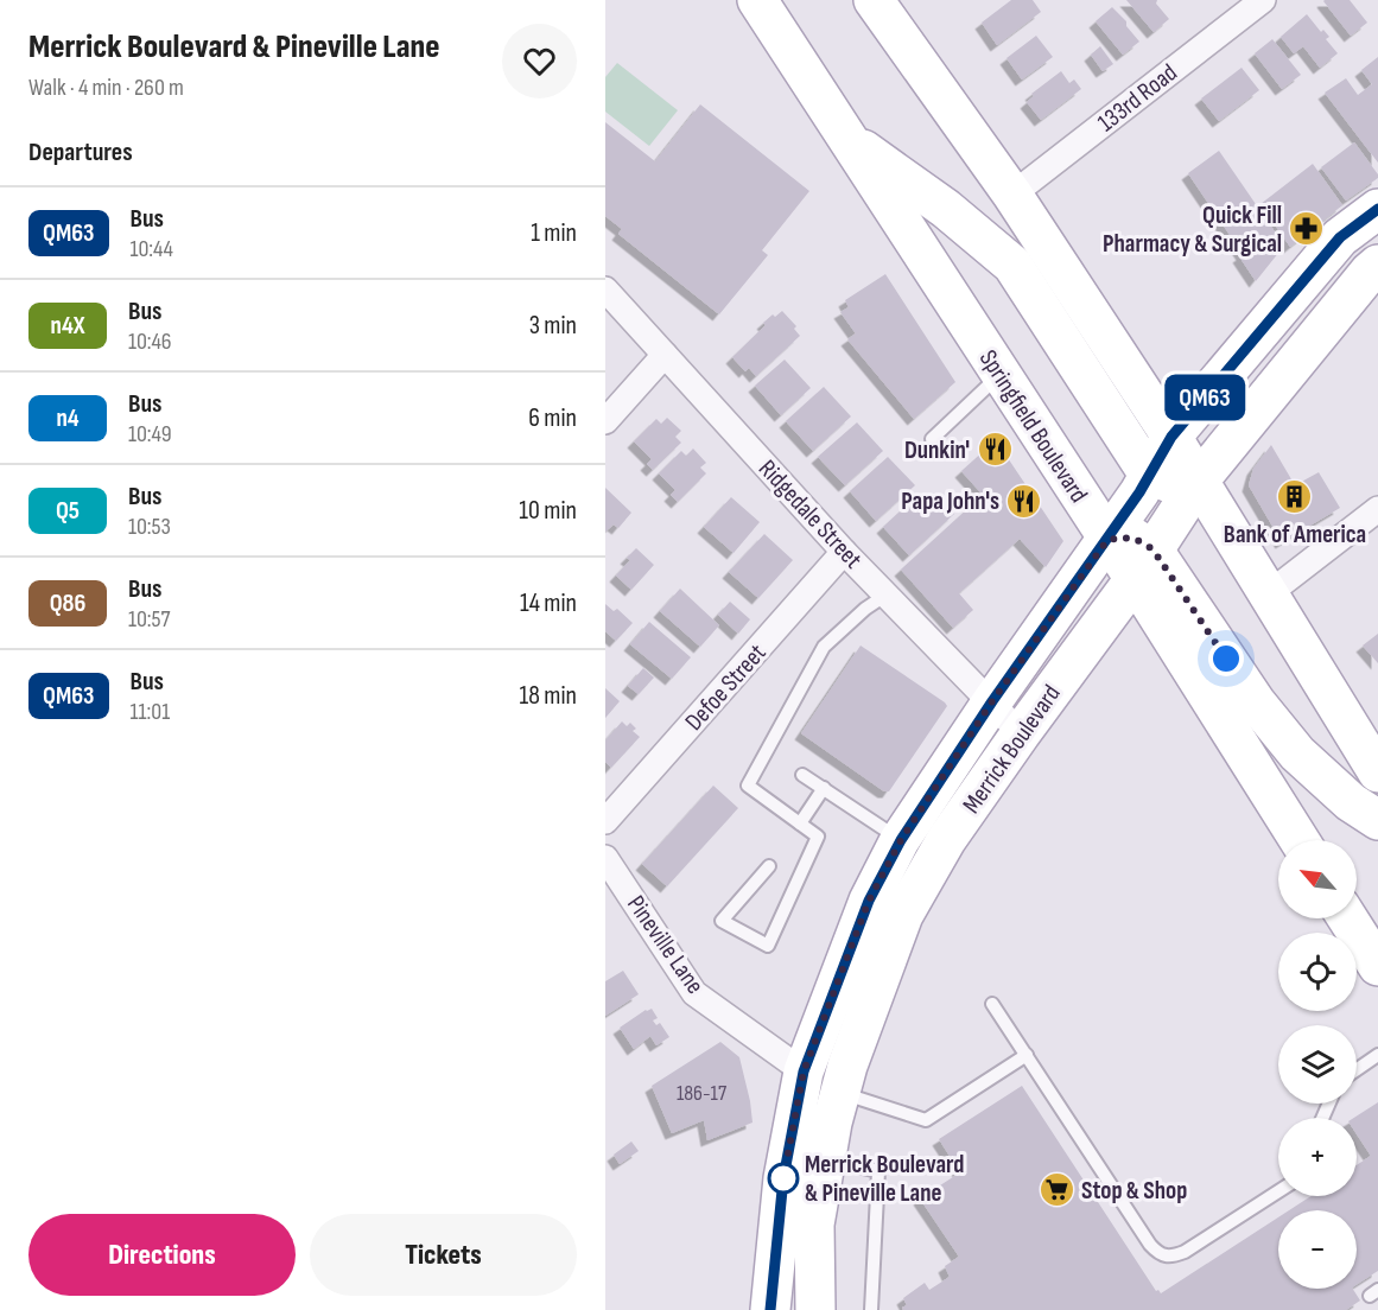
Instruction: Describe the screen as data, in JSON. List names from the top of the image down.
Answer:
{
  "streets": {
    "main road": ["Springfield Boulevard", "Merrick Boulevard"],
    "street": [
      "133rd Road",
      "Ridgedale Street",
      "Defoe Street",
      "Pineville Lane"
    ]
  },
  "crossings": [
    ["Springfield Boulevard", "Merrick Boulevard"],
    ["Ridgedale Street", "Defoe Street"],
    ["Ridgedale Street", "Merrick Boulevard"],
    ["Merrick Boulevard", "Pineville Lane"]
  ],
  "places": {
    "pharmacy": ["Quick Fill Pharmacy & Surgical"],
    "restaurant": ["Dunkin'", "Papa John's"],
    "building": ["Bank of America"],
    "other": ["Merrick Boulevard & Pineville Lane"],
    "supermarket": ["Stop & Shop"]
  },
  "lines": ["bus line QM63"],
  "house_numbers": ["186-17"],
  "north": "top left",
  "page": {
    "heading": [
      ["Merrick Boulevard & Pineville Lane", "Walk · 4 min · 260 m"],
      "Departures"
    ],
    "on_map": "QM63",
    "list": [
      {
        "mark": "QM63",
        "name": "Bus",
        "note": "10:44",
        "value": "1 min"
      },
      {
        "mark": "n4X",
        "name": "Bus",
        "note": "10:46",
        "value": "3 min"
      },
      {
        "mark": "n4",
        "name": "Bus",
        "note": "10:49",
        "value": "6 min"
      },
      {
        "mark": "Q5",
        "name": "Bus",
        "note": "10:53",
        "value": "10 min"
      },
      {
        "mark": "Q86",
        "name": "Bus",
        "note": "10:57",
        "value": "14 min"
      },
      {
        "mark": "QM63",
        "name": "Bus",
        "note": "11:01",
        "value": "18 min"
      }
    ],
    "map_buttons": ["+", "−"],
    "buttons": ["Directions", "Tickets"]
  }
}
